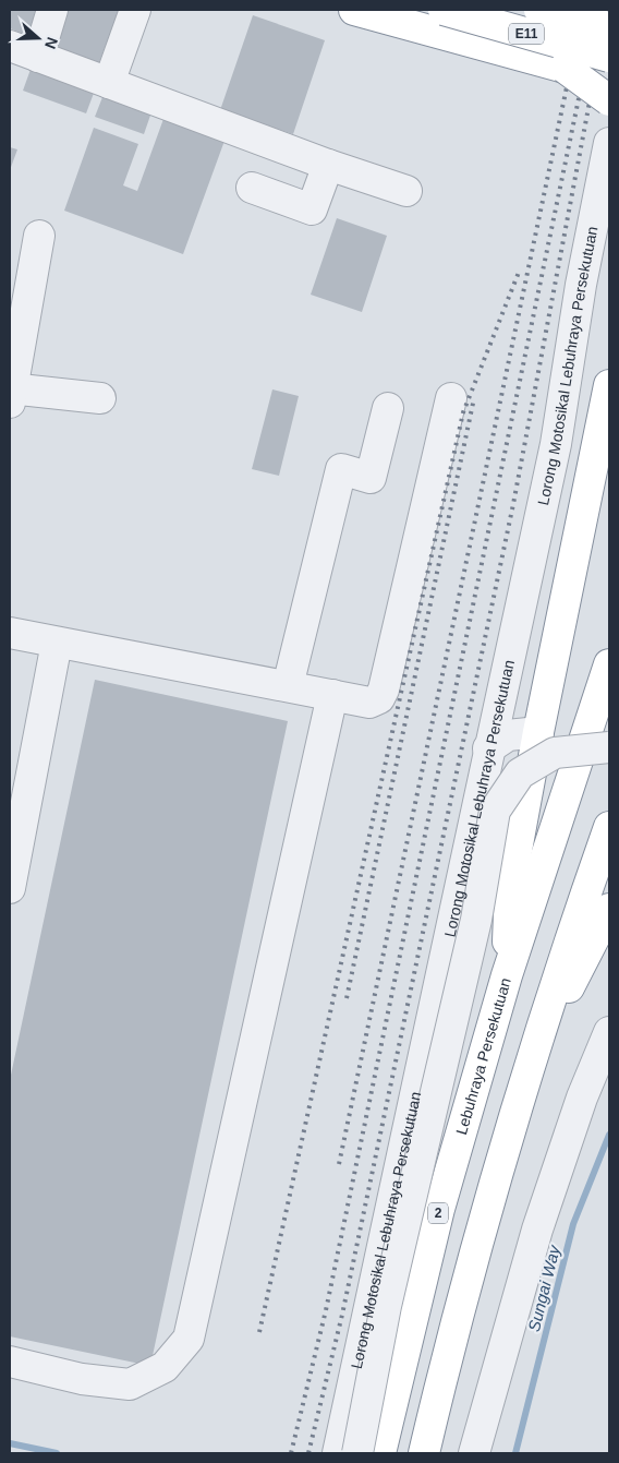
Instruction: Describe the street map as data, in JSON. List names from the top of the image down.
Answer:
{
  "streets": {
    "highway": ["E11", "Lebuhraya Persekutuan", "2"],
    "street": ["Lorong Motosikal Lebuhraya Persekutuan"]
  },
  "water": ["Sungai Way"],
  "north": "right"
}
